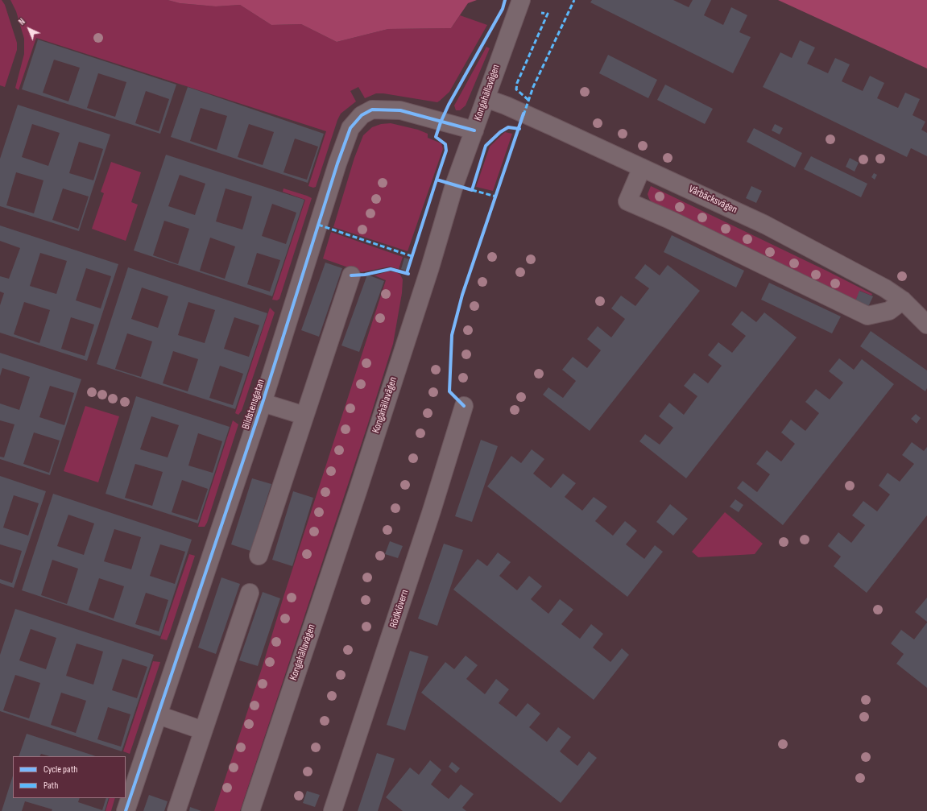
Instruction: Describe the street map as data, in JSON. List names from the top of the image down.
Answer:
{
  "streets": {
    "street": [
      "Kongahällavägen",
      "Vårbäcksvägen",
      "Bildstensgatan",
      "Rödklövern"
    ]
  },
  "crossings": [
    ["Kongahällavägen", "Vårbäcksvägen"],
    ["Kongahällavägen", "Bildstensgatan"]
  ],
  "legend": ["Cycle path", "Path"],
  "north": "top left"
}
